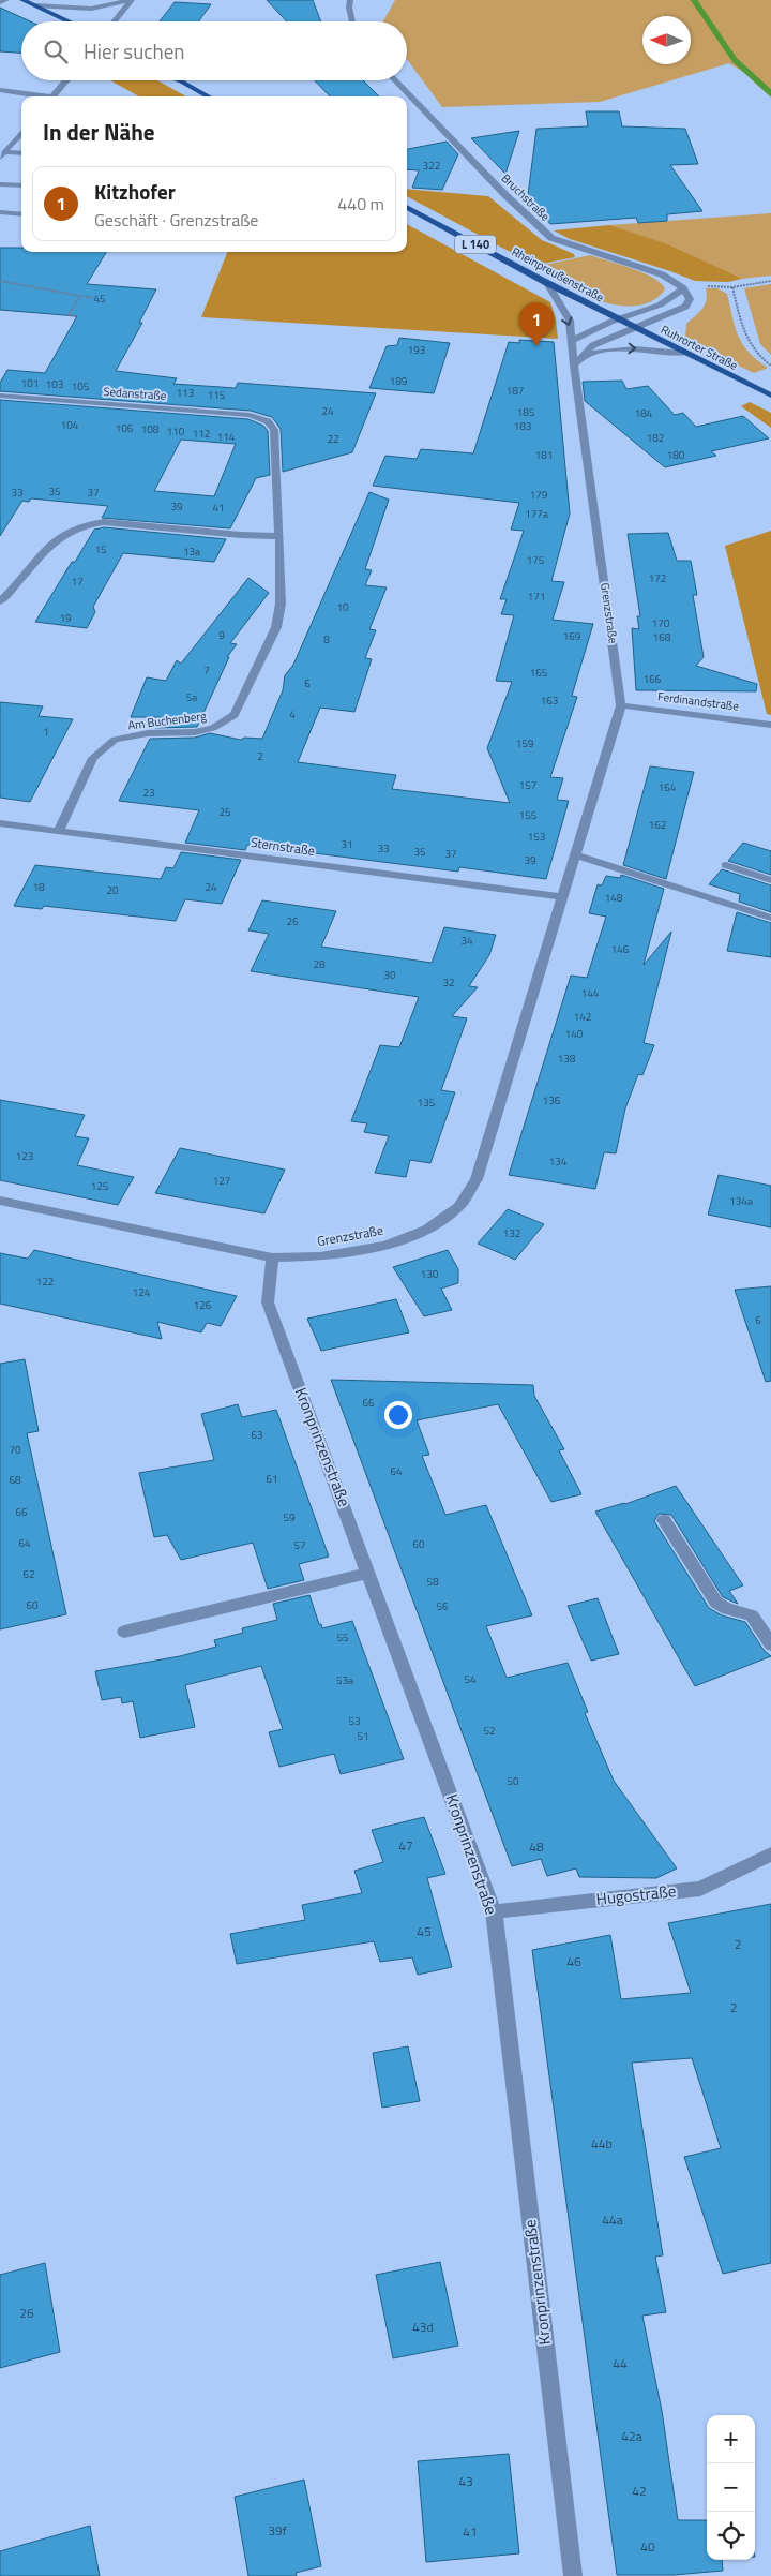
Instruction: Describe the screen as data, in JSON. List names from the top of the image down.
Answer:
{
  "streets": {
    "main road": ["L 140", "Rheinpreußenstraße", "Ruhrorter Straße"],
    "street": [
      "Bruchstraße",
      "Sedanstraße",
      "Grenzstraße",
      "Ferdinandstraße",
      "Am Buchenberg",
      "Sternstraße",
      "Kronprinzenstraße",
      "Hugostraße"
    ]
  },
  "crossings": [
    ["Rheinpreußenstraße", "Ruhrorter Straße"],
    ["Rheinpreußenstraße", "Grenzstraße"],
    ["Sedanstraße", "Am Buchenberg"],
    ["Grenzstraße", "Ferdinandstraße"],
    ["Grenzstraße", "Sternstraße"],
    ["Grenzstraße", "Kronprinzenstraße"],
    ["Am Buchenberg", "Sternstraße"],
    ["Kronprinzenstraße", "Hugostraße"]
  ],
  "house_numbers": [
    "322",
    "45",
    "193",
    "189",
    "101",
    "103",
    "105",
    "187",
    "113",
    "115",
    "24",
    "185",
    "184",
    "104",
    "183",
    "106",
    "108",
    "110",
    "112",
    "114",
    "182",
    "22",
    "181",
    "180",
    "35",
    "33",
    "37",
    "179",
    "39",
    "41",
    "177a",
    "15",
    "13a",
    "175",
    "172",
    "17",
    "171",
    "10",
    "19",
    "170",
    "9",
    "169",
    "168",
    "8",
    "7",
    "165",
    "166",
    "6",
    "5a",
    "163",
    "4",
    "1",
    "159",
    "2",
    "157",
    "164",
    "23",
    "25",
    "155",
    "162",
    "153",
    "31",
    "33",
    "35",
    "37",
    "39",
    "18",
    "24",
    "20",
    "148",
    "26",
    "34",
    "146",
    "28",
    "30",
    "32",
    "144",
    "142",
    "140",
    "138",
    "136",
    "135",
    "123",
    "134",
    "127",
    "125",
    "134a",
    "132",
    "130",
    "122",
    "124",
    "126",
    "6",
    "66",
    "63",
    "70",
    "64",
    "61",
    "68",
    "66",
    "59",
    "64",
    "60",
    "57",
    "62",
    "58",
    "60",
    "56",
    "55",
    "54",
    "53a",
    "53",
    "52",
    "51",
    "50",
    "47",
    "48",
    "45",
    "2",
    "46",
    "2",
    "44b",
    "44a",
    "26",
    "43d",
    "44",
    "42a",
    "43",
    "42",
    "39f",
    "41",
    "40"
  ],
  "north": "left",
  "page": {
    "search": "Hier suchen",
    "heading": "In der Nähe",
    "list": [
      {
        "mark": "1",
        "name": "Kitzhofer",
        "note": "Geschäft · Grenzstraße",
        "value": "440 m"
      }
    ],
    "pins": "1",
    "map_buttons": ["+", "−"]
  }
}
